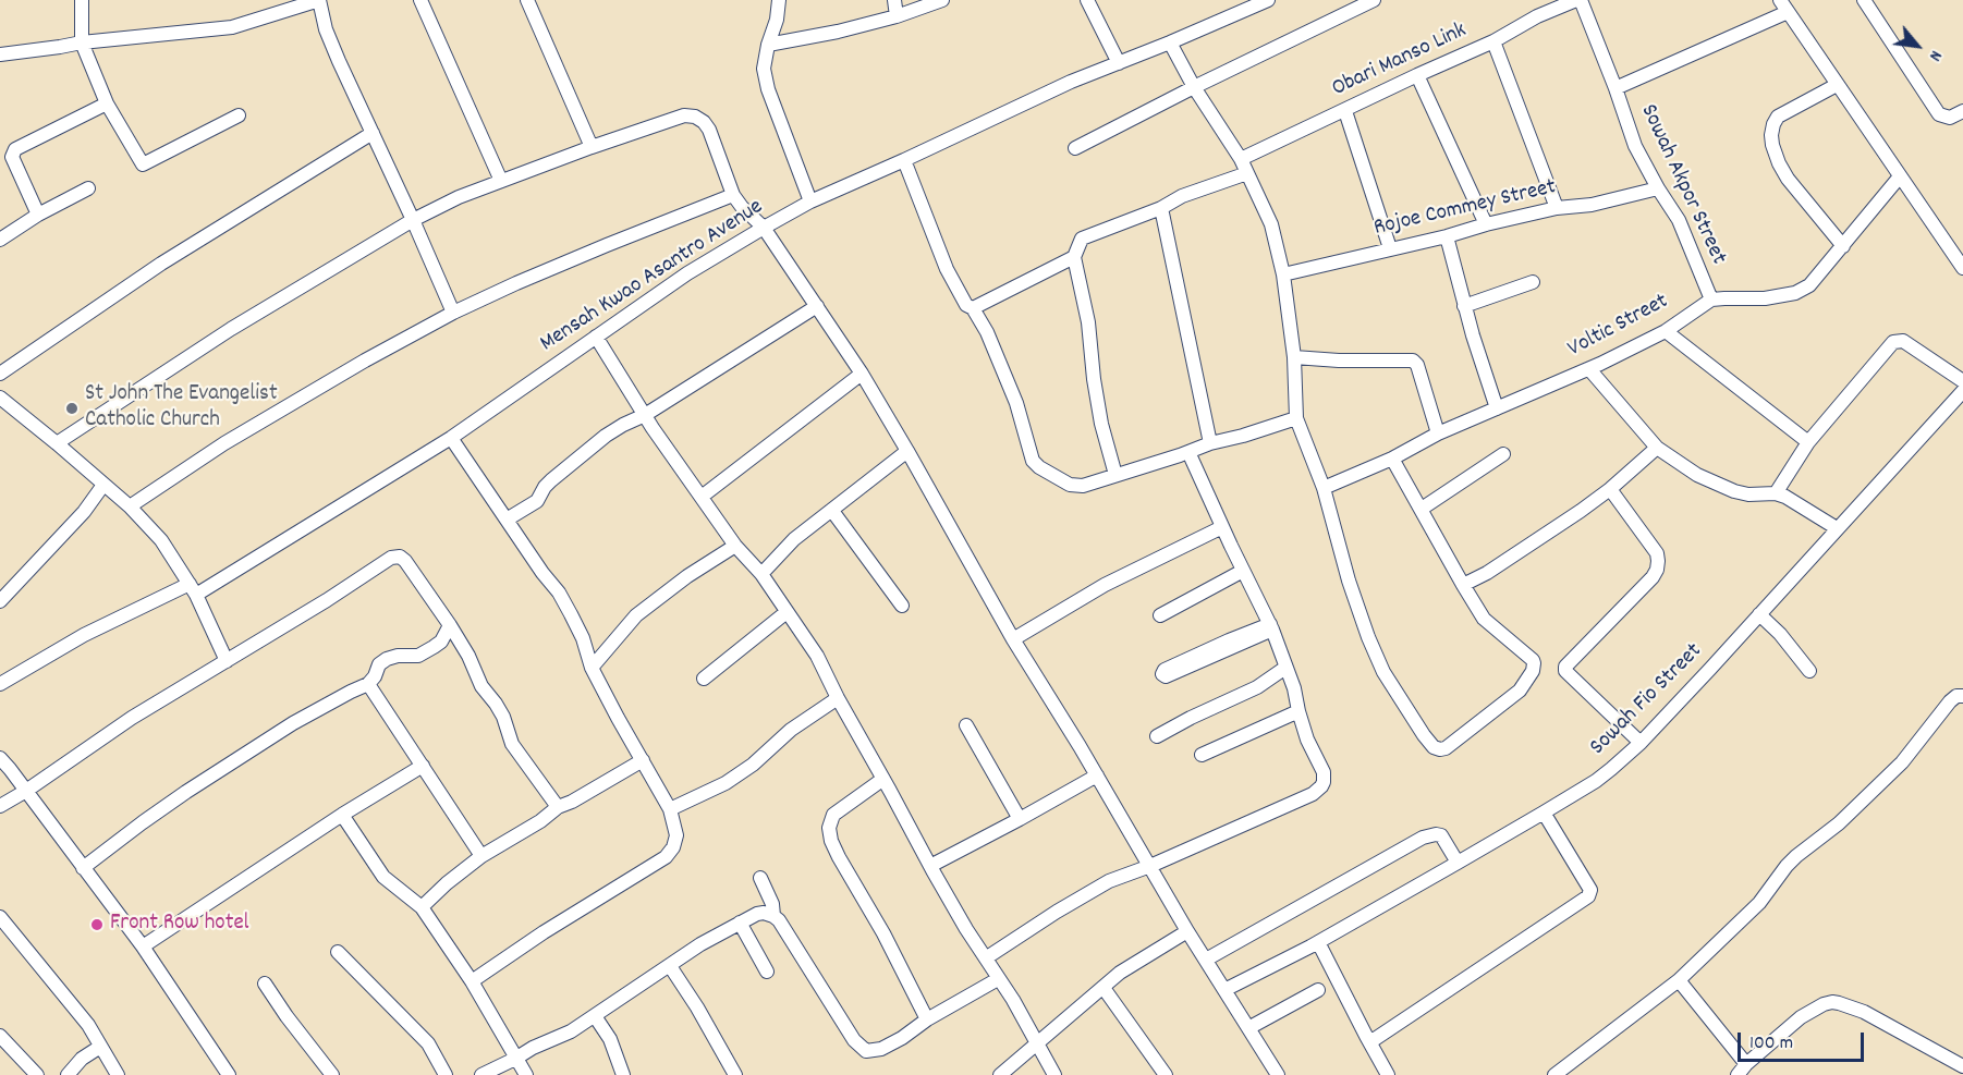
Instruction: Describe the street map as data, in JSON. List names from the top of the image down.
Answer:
{
  "streets": {
    "street": [
      "Obari Manso Link",
      "Sowah Akpor Street",
      "Rojoe Commey Street",
      "Mensah Kwao Asantro Avenue",
      "Voltic Street",
      "Sowah Fio Street"
    ]
  },
  "crossings": [
    ["Obari Manso Link", "Sowah Akpor Street"],
    ["Sowah Akpor Street", "Rojoe Commey Street"],
    ["Sowah Akpor Street", "Voltic Street"]
  ],
  "places": ["St John The Evangelist Catholic Church", "Front Row hotel"],
  "scale_bar": "100 m",
  "north": "bottom right"
}
